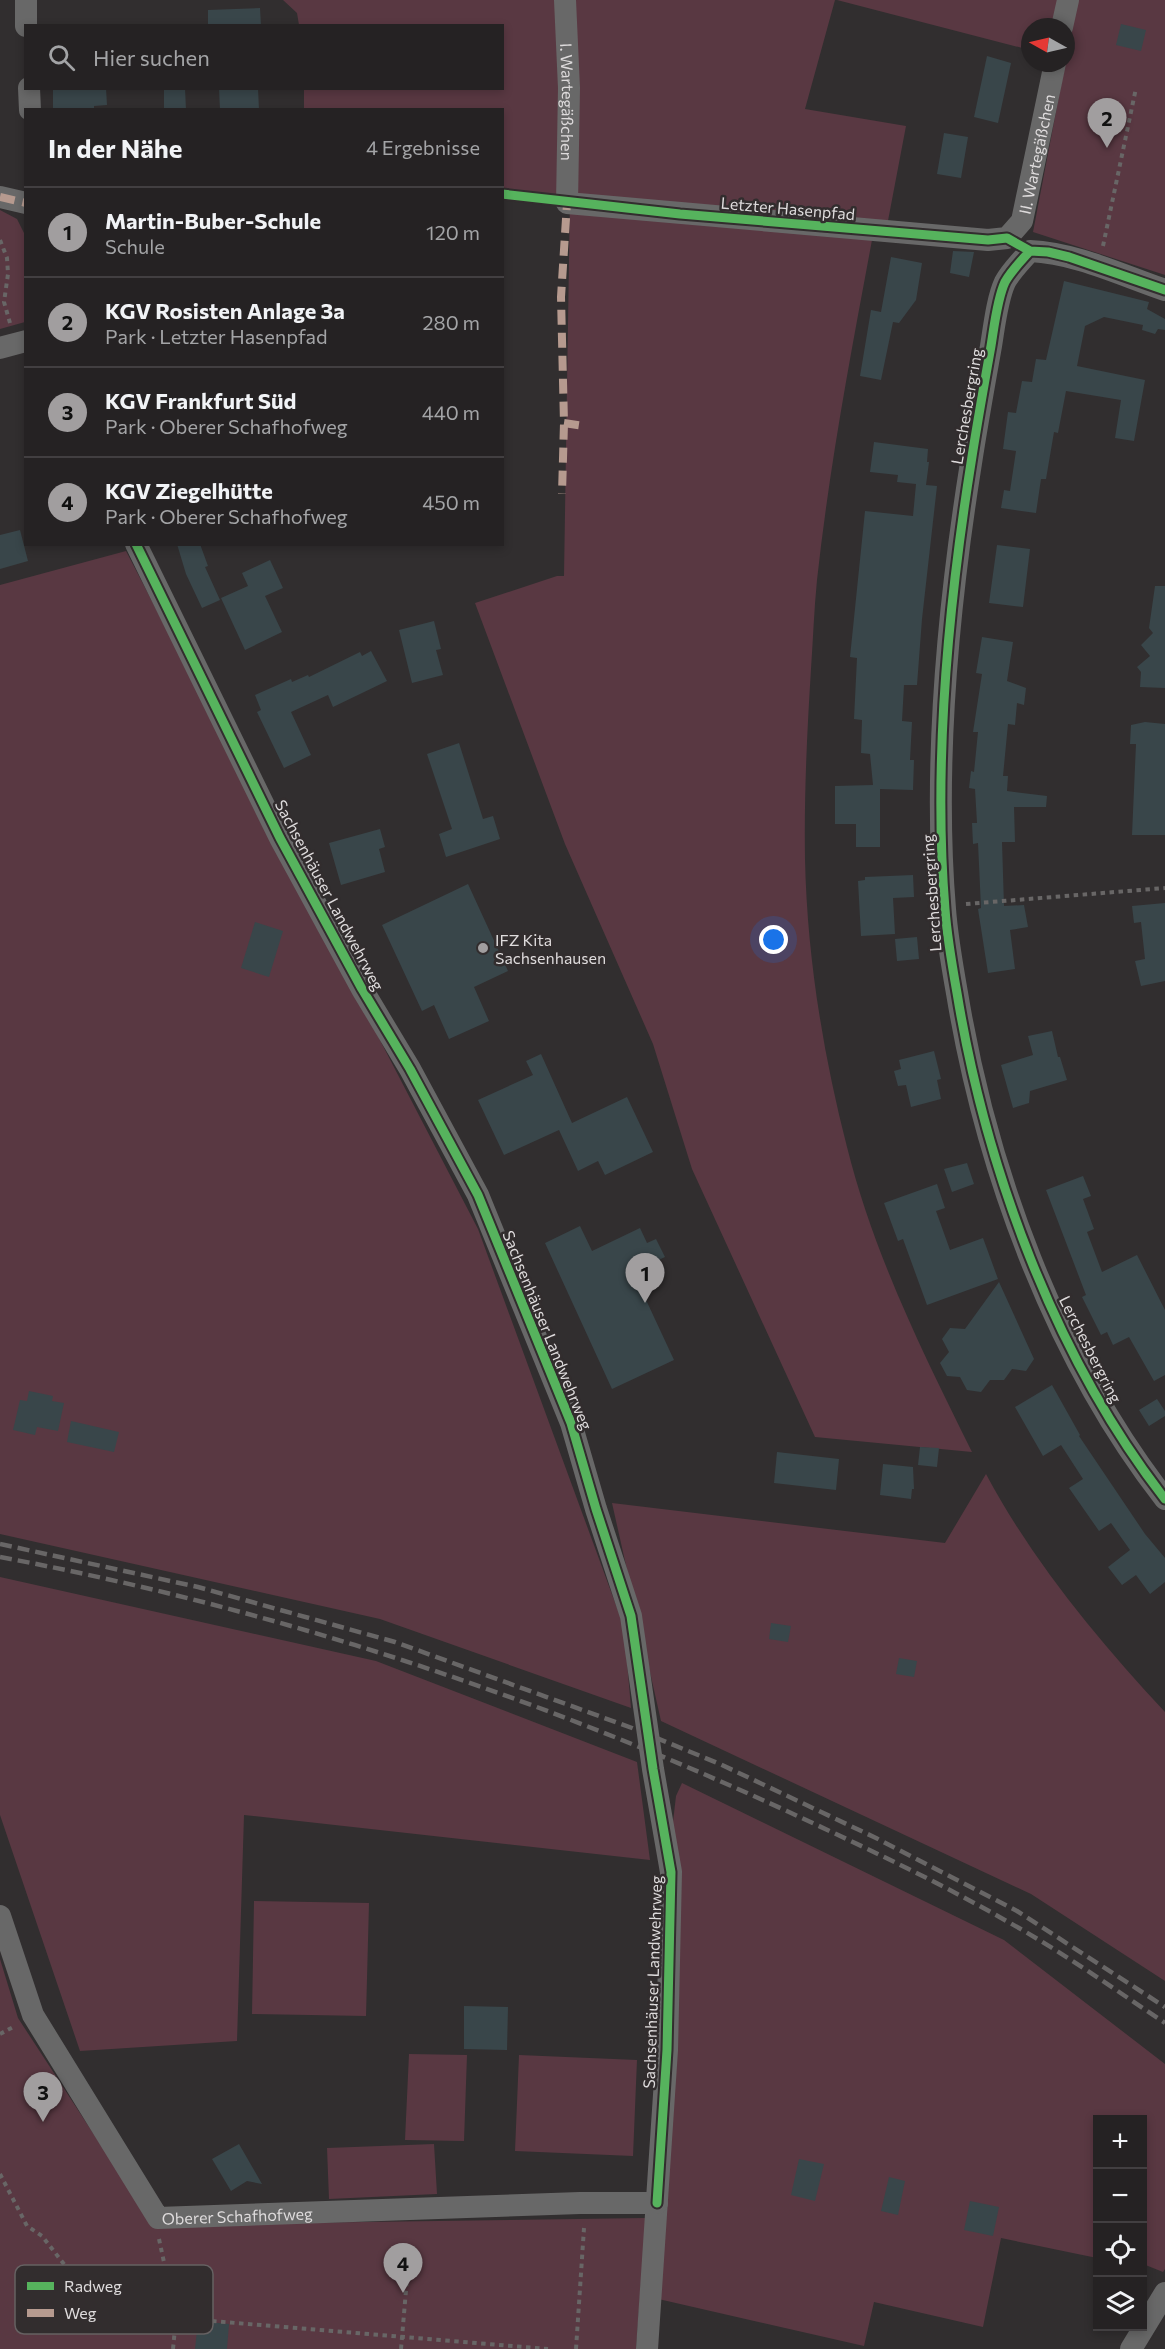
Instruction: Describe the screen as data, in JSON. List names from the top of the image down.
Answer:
{
  "streets": {
    "street": [
      "I. Wartegäßchen",
      "II. Wartegäßchen",
      "Letzter Hasenpfad",
      "Lerchesbergring",
      "Sachsenhäuser Landwehrweg",
      "Oberer Schafhofweg"
    ]
  },
  "crossings": [
    ["I. Wartegäßchen", "Letzter Hasenpfad"],
    ["II. Wartegäßchen", "Letzter Hasenpfad"],
    ["Sachsenhäuser Landwehrweg", "Oberer Schafhofweg"]
  ],
  "places": ["IFZ Kita Sachsenhausen"],
  "legend": ["Radweg", "Weg"],
  "north": "left",
  "page": {
    "search": "Hier suchen",
    "pins": [
      "2",
      "1",
      "3",
      "4"
    ],
    "heading": ["In der Nähe", "4 Ergebnisse"],
    "list": [
      {
        "mark": "1",
        "name": "Martin-Buber-Schule",
        "note": "Schule",
        "value": "120 m"
      },
      {
        "mark": "2",
        "name": "KGV Rosisten Anlage 3a",
        "note": "Park · Letzter Hasenpfad",
        "value": "280 m"
      },
      {
        "mark": "3",
        "name": "KGV Frankfurt Süd",
        "note": "Park · Oberer Schafhofweg",
        "value": "440 m"
      },
      {
        "mark": "4",
        "name": "KGV Ziegelhütte",
        "note": "Park · Oberer Schafhofweg",
        "value": "450 m"
      }
    ],
    "map_buttons": ["+", "−"]
  }
}
